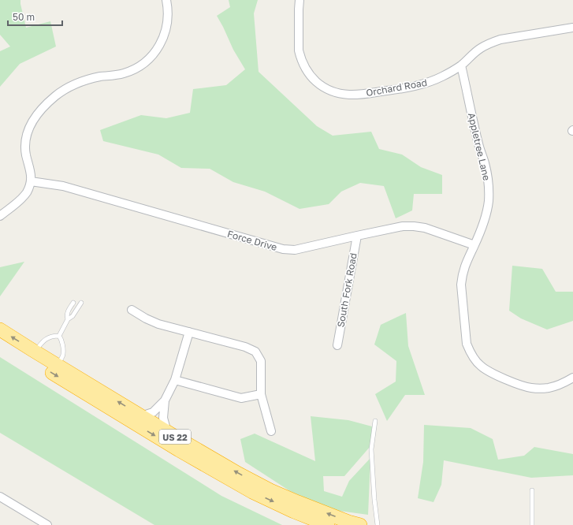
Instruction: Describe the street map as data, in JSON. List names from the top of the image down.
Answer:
{
  "streets": {
    "highway": ["US 22"],
    "street": [
      "Orchard Road",
      "Appletree Lane",
      "Force Drive",
      "South Fork Road"
    ]
  },
  "crossings": [
    ["Orchard Road", "Appletree Lane"],
    ["Appletree Lane", "Force Drive"],
    ["Force Drive", "South Fork Road"]
  ],
  "scale_bar": "50 m"
}
